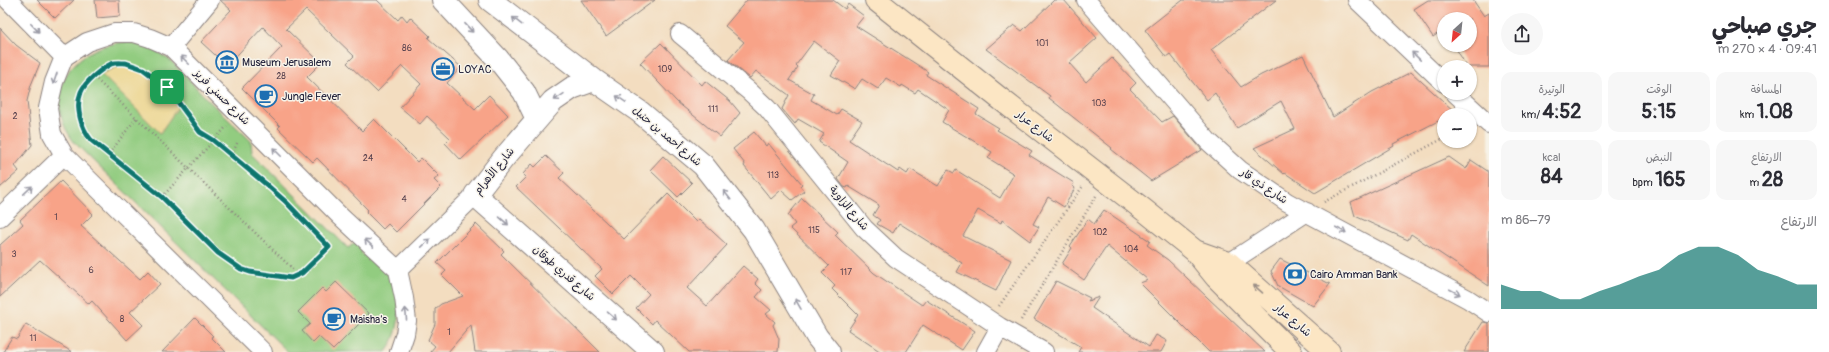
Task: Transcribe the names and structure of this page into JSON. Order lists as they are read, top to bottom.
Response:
{
  "streets": {
    "main road": ["شارع عرار"],
    "street": [
      "شارع حسني فريز",
      "شارع أحمد بن حنبل",
      "شارع الأهرام",
      "شارع ذي قار",
      "شارع الزاوية",
      "شارع قدري طوقان"
    ]
  },
  "crossings": [
    ["شارع حسني فريز", "شارع الأهرام"],
    ["شارع أحمد بن حنبل", "شارع الأهرام"],
    ["شارع الأهرام", "شارع قدري طوقان"]
  ],
  "one_way": ["شارع أحمد بن حنبل", "شارع ذي قار", "شارع قدري طوقان"],
  "places": {
    "museum": ["Museum Jerusalem"],
    "office": ["LOYAC"],
    "cafe": ["Jungle Fever", "Maisha's"],
    "bank": ["Cairo Amman Bank"]
  },
  "house_numbers": [
    "101",
    "86",
    "109",
    "28",
    "103",
    "111",
    "2",
    "24",
    "113",
    "4",
    "1",
    "115",
    "102",
    "104",
    "3",
    "6",
    "117",
    "8",
    "1",
    "11"
  ],
  "north": "bottom left",
  "page": {
    "heading": ["جري صباحي", "09:41 · 4 × 270 m"],
    "map_buttons": ["+", "−"],
    "stats": [
      ["المسافة", "1.08 km"],
      ["الوقت", "5:15"],
      ["الوتيرة", "4:52 /km"],
      ["الارتفاع", "28 m"],
      ["النبض", "165 bpm"],
      ["kcal", "84"]
    ],
    "chart": ["الارتفاع", "79–86 m"]
  }
}
